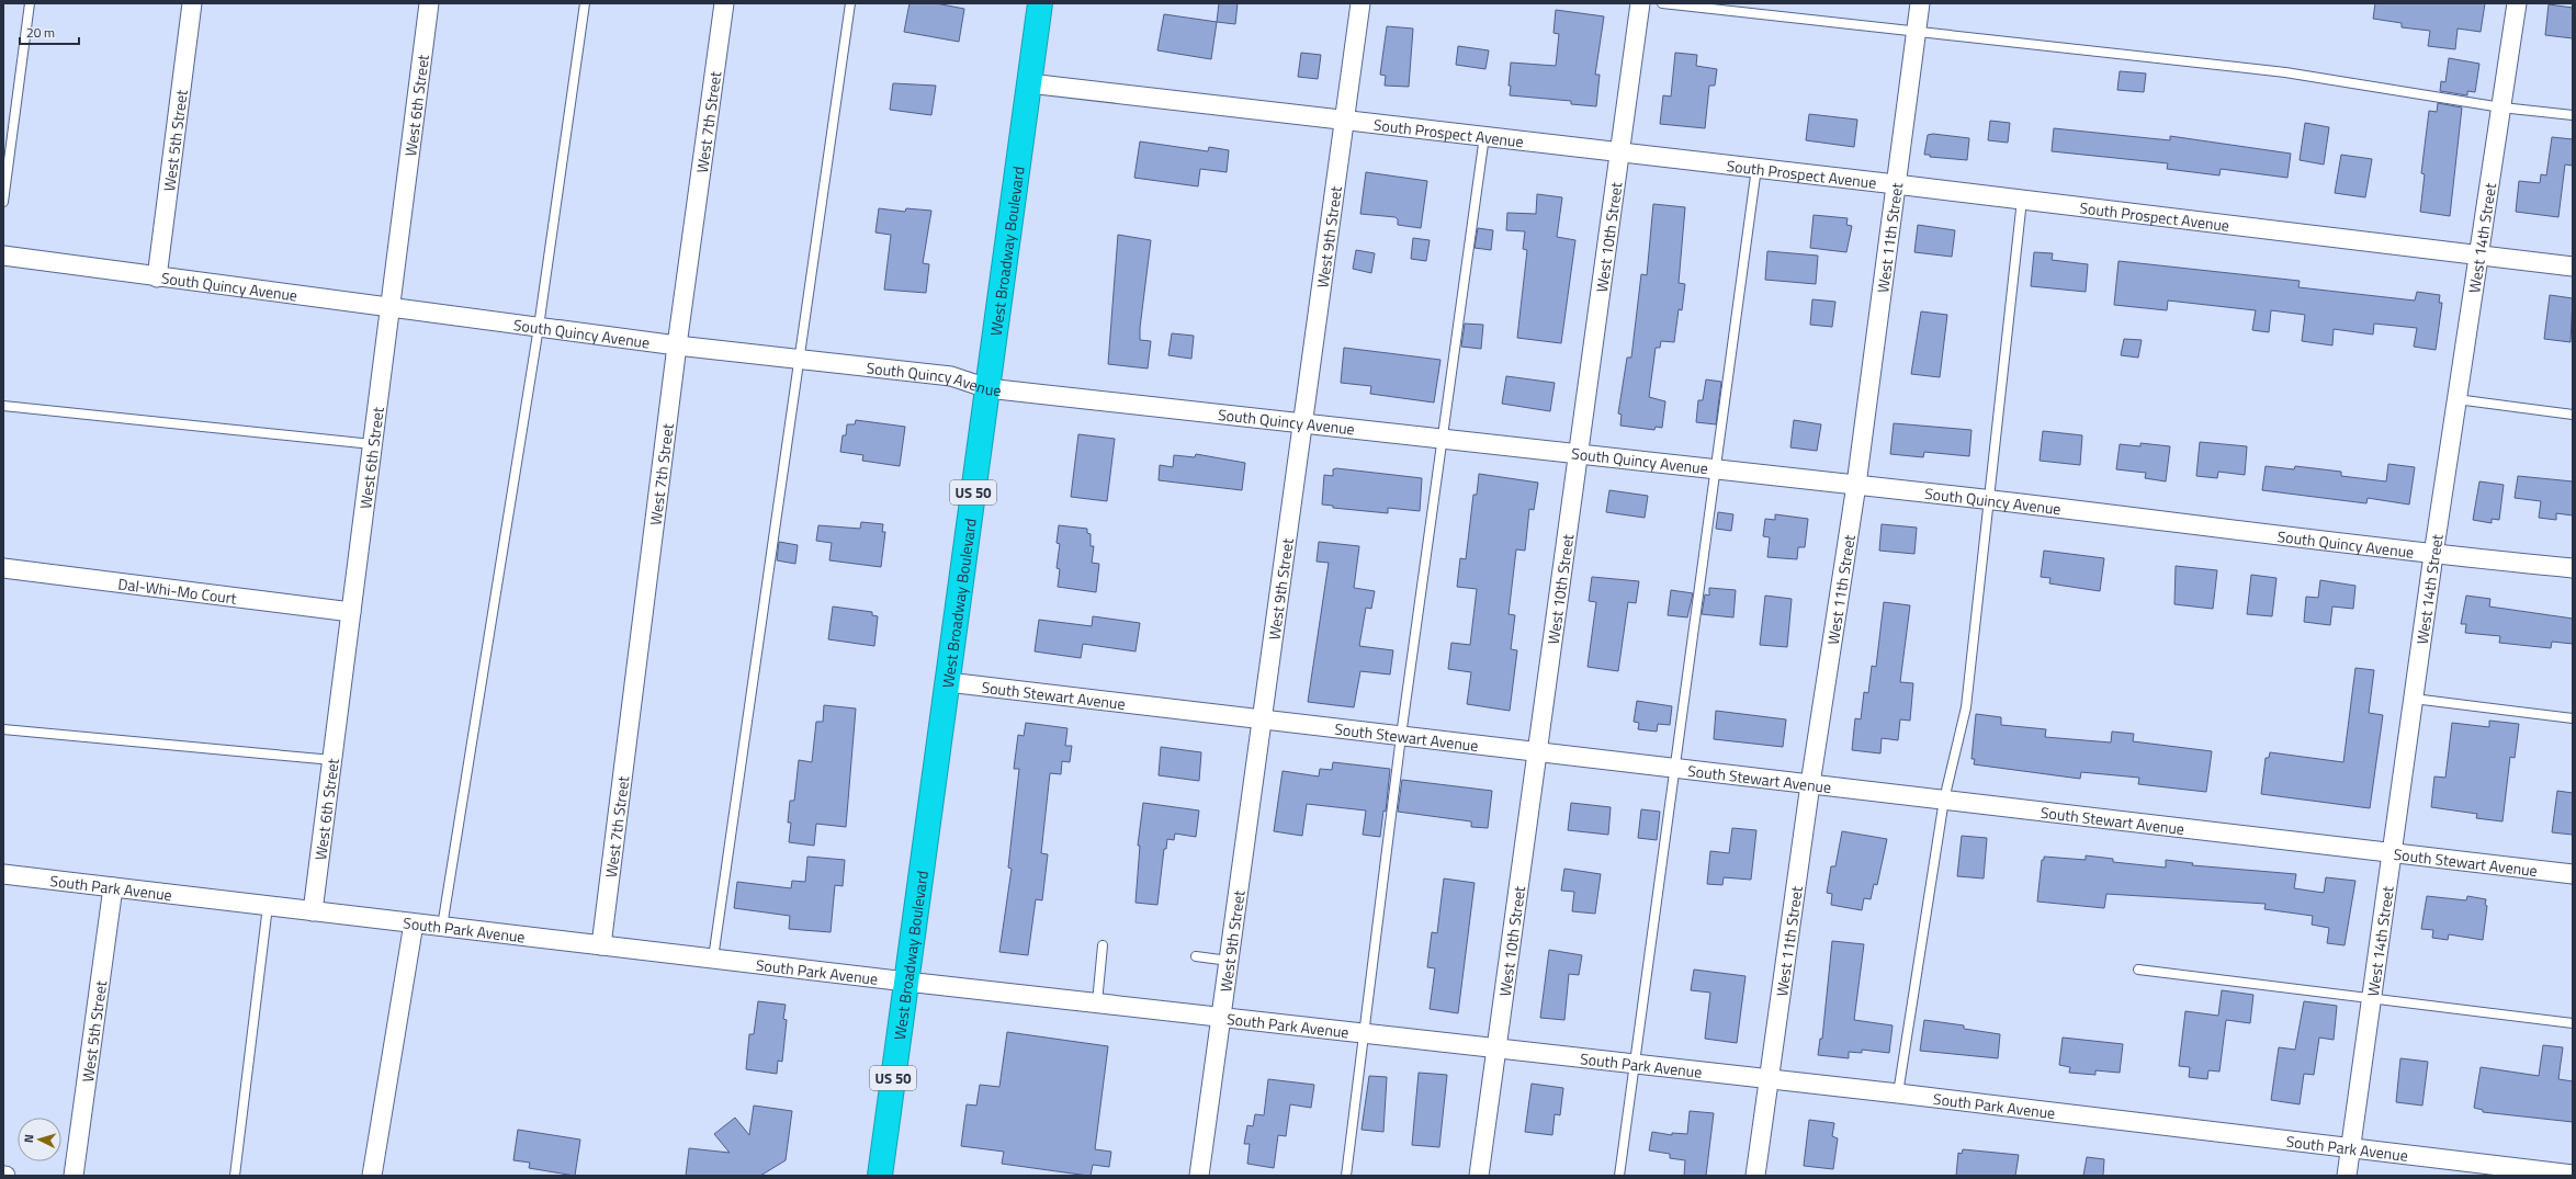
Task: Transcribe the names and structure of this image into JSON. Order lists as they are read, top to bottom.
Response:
{
  "streets": {
    "highway": ["West Broadway Boulevard", "US 50"],
    "street": [
      "West 6th Street",
      "West 7th Street",
      "South Prospect Avenue",
      "West 5th Street",
      "West 10th Street",
      "West 9th Street",
      "West 11th Street",
      "West 14th Street",
      "South Quincy Avenue",
      "Dal-Whi-Mo Court",
      "South Stewart Avenue",
      "South Park Avenue"
    ]
  },
  "crossings": [
    ["West 6th Street", "South Quincy Avenue"],
    ["West 6th Street", "Dal-Whi-Mo Court"],
    ["West 6th Street", "South Park Avenue"],
    ["West 7th Street", "South Quincy Avenue"],
    ["West 7th Street", "South Park Avenue"],
    ["South Prospect Avenue", "West 10th Street"],
    ["South Prospect Avenue", "West 9th Street"],
    ["South Prospect Avenue", "West 11th Street"],
    ["South Prospect Avenue", "West 14th Street"],
    ["South Prospect Avenue", "West Broadway Boulevard"],
    ["West 5th Street", "South Quincy Avenue"],
    ["West 5th Street", "South Park Avenue"],
    ["West 10th Street", "South Quincy Avenue"],
    ["West 10th Street", "South Stewart Avenue"],
    ["West 10th Street", "South Park Avenue"],
    ["West 9th Street", "South Quincy Avenue"],
    ["West 9th Street", "South Stewart Avenue"],
    ["West 9th Street", "South Park Avenue"],
    ["West 11th Street", "South Quincy Avenue"],
    ["West 11th Street", "South Stewart Avenue"],
    ["West 11th Street", "South Park Avenue"],
    ["West 14th Street", "South Quincy Avenue"],
    ["West 14th Street", "South Stewart Avenue"],
    ["West 14th Street", "South Park Avenue"],
    ["West Broadway Boulevard", "South Quincy Avenue"],
    ["West Broadway Boulevard", "South Stewart Avenue"],
    ["West Broadway Boulevard", "South Park Avenue"]
  ],
  "scale_bar": "20 m",
  "north": "left"
}
